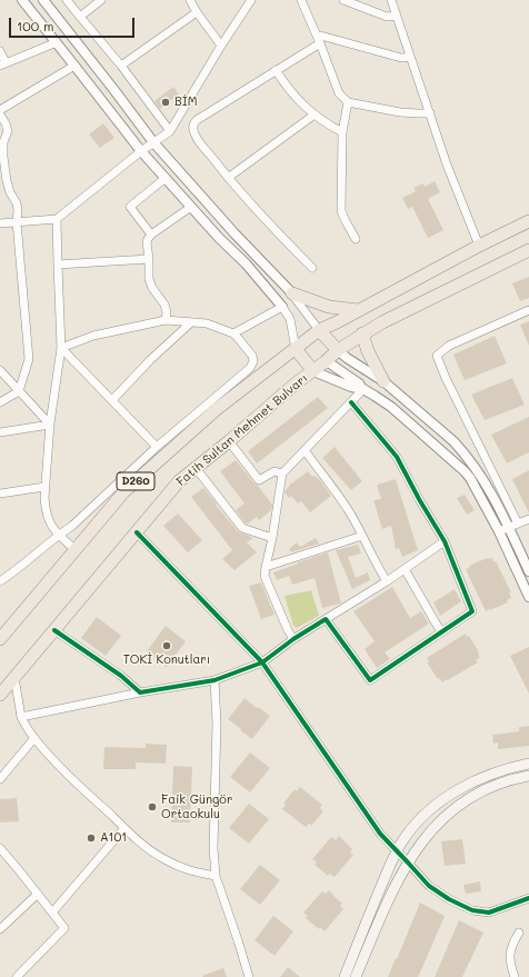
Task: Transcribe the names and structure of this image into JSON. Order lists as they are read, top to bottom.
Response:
{
  "streets": {
    "highway": ["Fatih Sultan Mehmet Bulvarı", "D260"]
  },
  "crossings": [
    ["Fatih Sultan Mehmet Bulvarı", "D260"]
  ],
  "places": [
    "BİM",
    "TOKİ Konutları",
    "Faik Güngör Ortaokulu",
    "A101"
  ],
  "scale_bar": "100 m"
}
